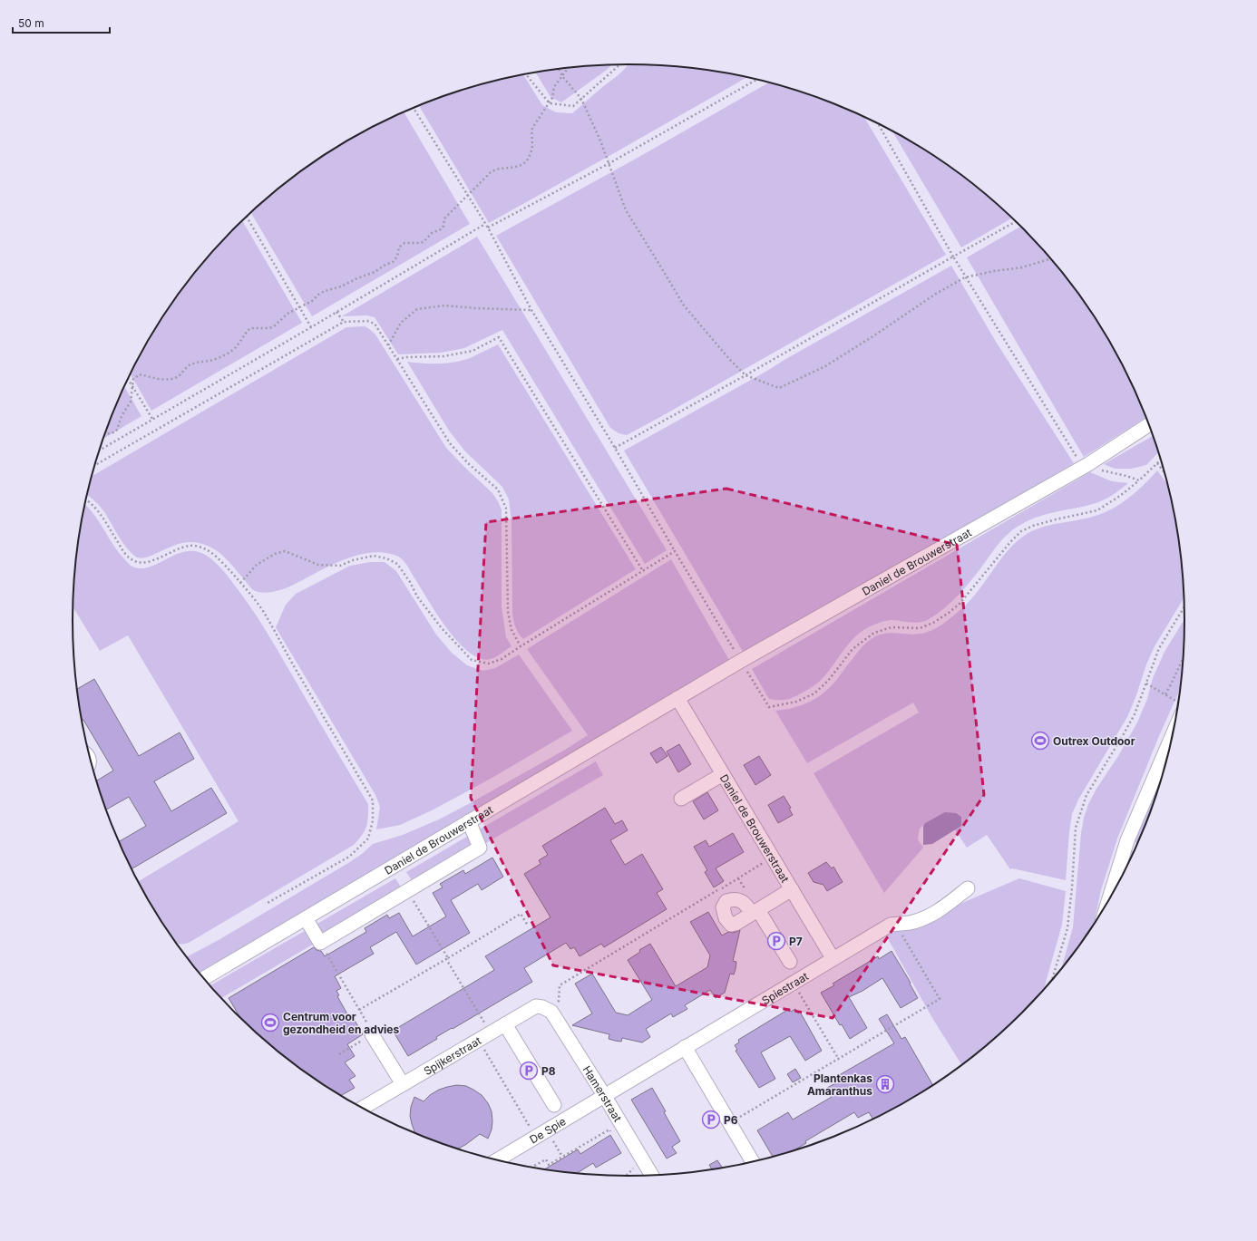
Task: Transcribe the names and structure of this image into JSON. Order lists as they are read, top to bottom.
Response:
{
  "streets": {
    "street": [
      "Daniel de Brouwerstraat",
      "Spiestraat",
      "Spijkerstraat",
      "Hamerstraat",
      "De Spie"
    ]
  },
  "crossings": [
    ["Daniel de Brouwerstraat", "Spiestraat"],
    ["Spiestraat", "Hamerstraat"],
    ["Spiestraat", "De Spie"],
    ["Spijkerstraat", "Hamerstraat"],
    ["Hamerstraat", "De Spie"]
  ],
  "places": {
    "sports": ["Outrex Outdoor", "Centrum voor gezondheid en advies"],
    "parking": ["P7", "P8", "P6"],
    "building": ["Plantenkas Amaranthus"]
  },
  "scale_bar": "50 m"
}
